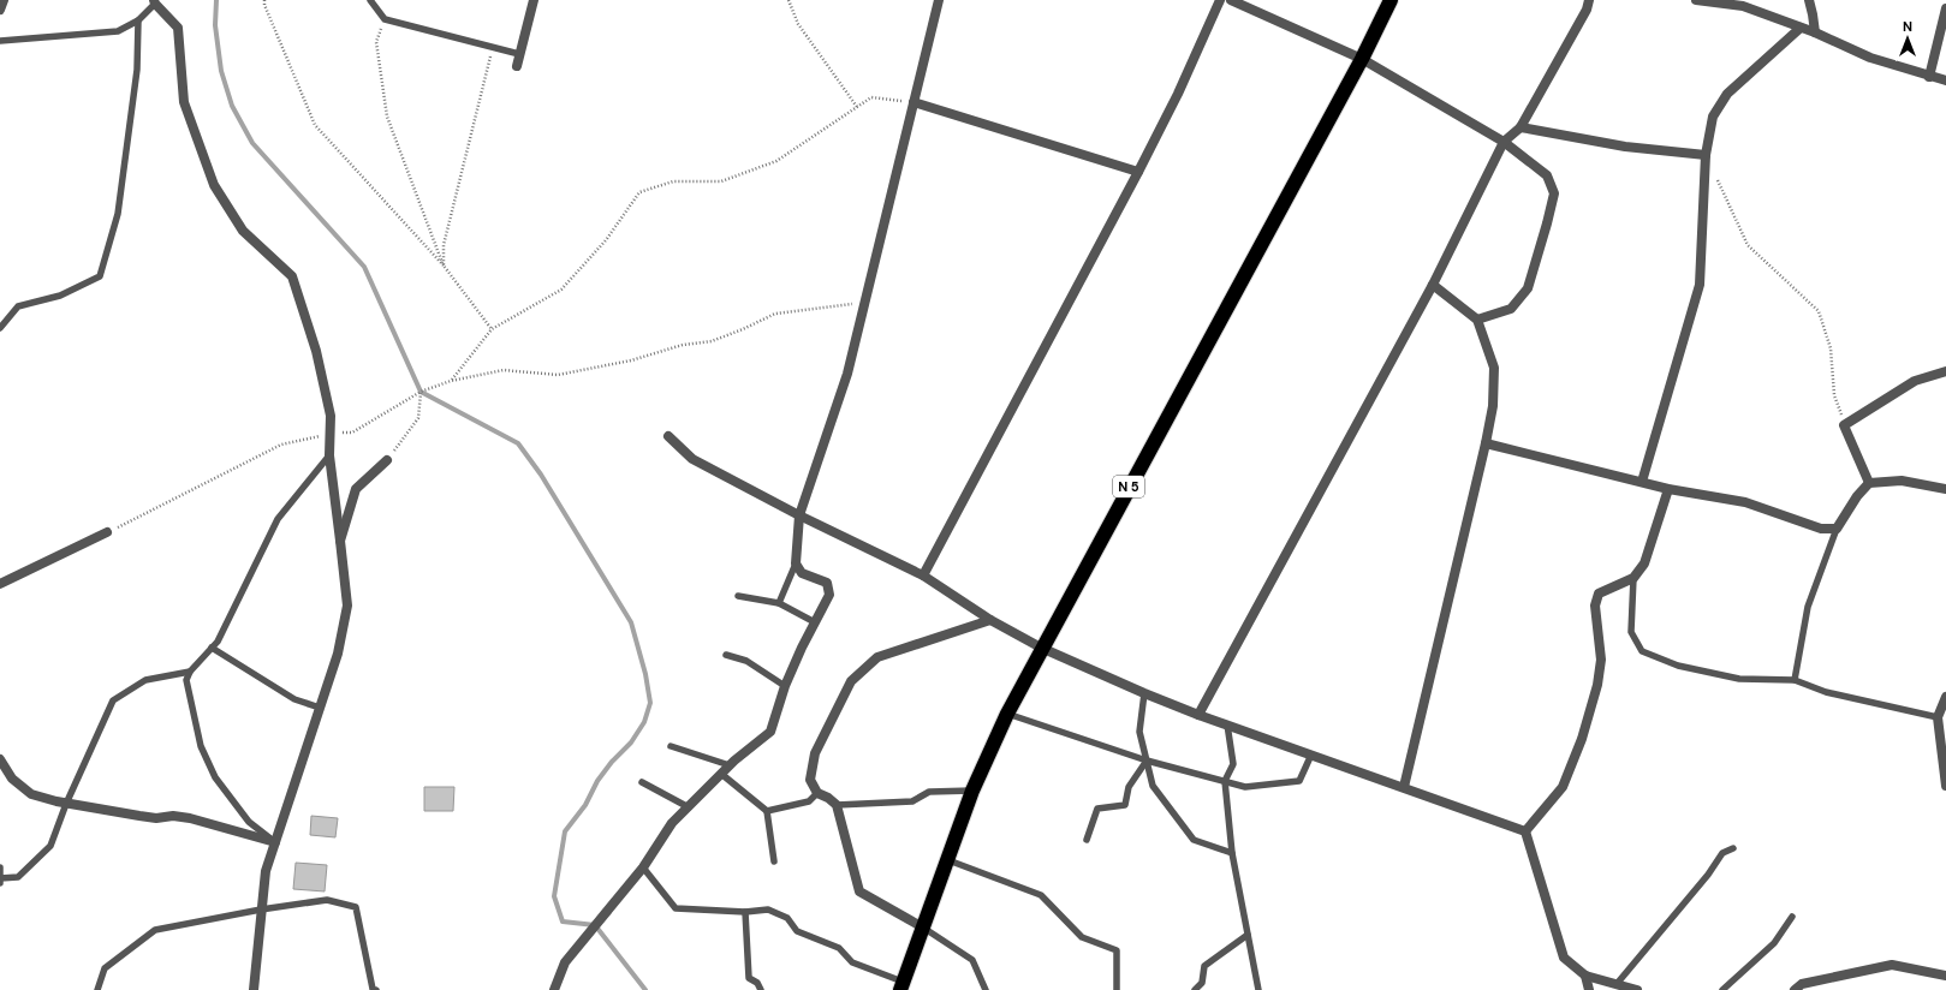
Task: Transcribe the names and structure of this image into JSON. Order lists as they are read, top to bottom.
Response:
{
  "streets": {
    "highway": ["N 5"]
  },
  "north": "top"
}
